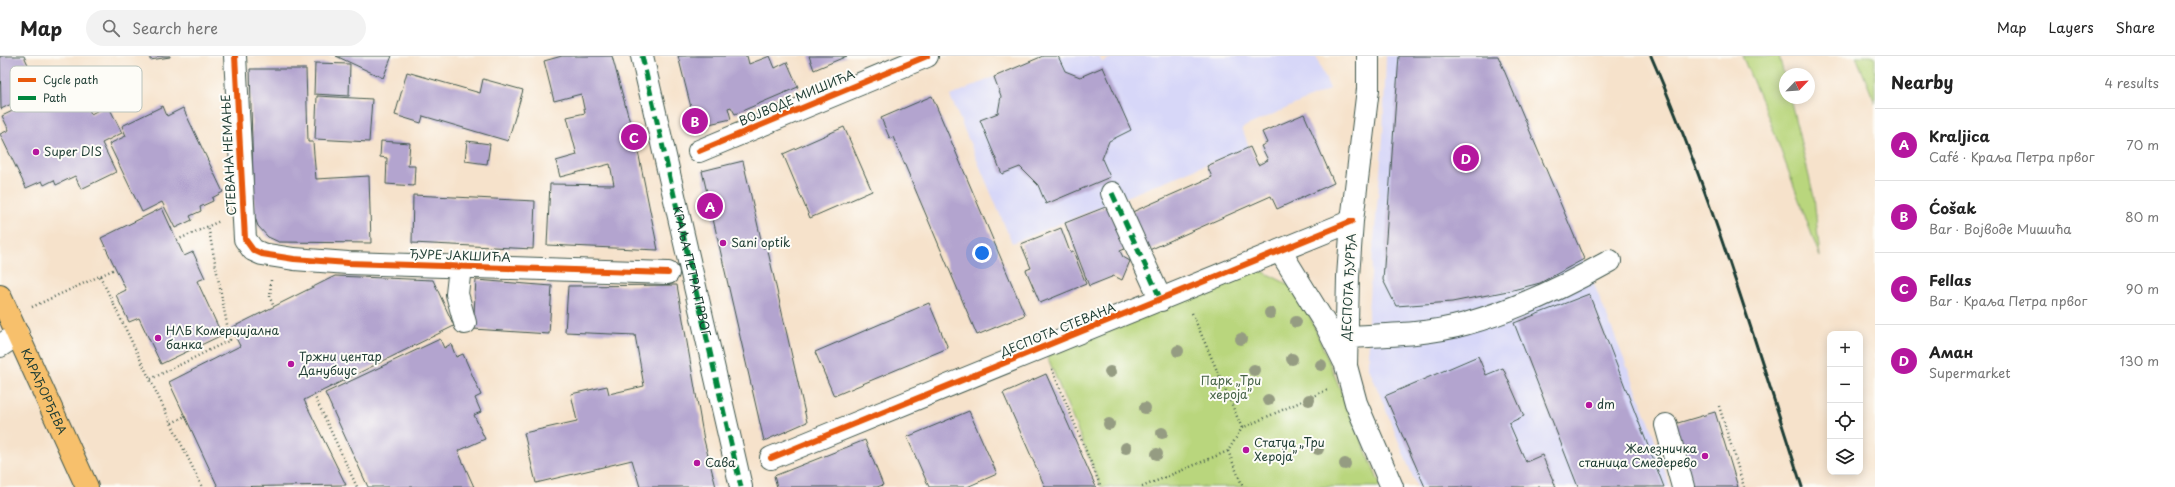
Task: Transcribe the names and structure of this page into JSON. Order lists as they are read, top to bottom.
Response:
{
  "streets": {
    "main road": ["КАРАЂОРЂЕВА"],
    "street": [
      "ВОЈВОДЕ МИШИЋА",
      "СТЕВАНА НЕМАЊЕ",
      "ЂУРЕ ЈАКШИЋА",
      "КРАЉА ПЕТРА ПРВОГ",
      "ДЕСПОТА ЂУРЂА",
      "ДЕСПОТА СТЕВАНА"
    ]
  },
  "crossings": [
    ["СТЕВАНА НЕМАЊЕ", "ЂУРЕ ЈАКШИЋА"],
    ["ДЕСПОТА ЂУРЂА", "ДЕСПОТА СТЕВАНА"]
  ],
  "parks": ["Парк „Три хероја”"],
  "places": [
    "Super DIS",
    "Sani optik",
    "НЛБ Комерцијална банка",
    "Тржни центар Данубиус",
    "dm",
    "Статуа „Три Хероја”",
    "Железничка станица Смедерево",
    "Сава"
  ],
  "legend": ["Cycle path", "Path"],
  "north": "top right",
  "page": {
    "header": "Map",
    "search": "Search here",
    "nav": ["Map", "Layers", "Share"],
    "heading": ["Nearby", "4 results"],
    "pins": [
      "B",
      "C",
      "D",
      "A"
    ],
    "list": [
      {
        "mark": "A",
        "name": "Kraljica",
        "note": "Café · Краља Петра првог",
        "value": "70 m"
      },
      {
        "mark": "B",
        "name": "Ćošak",
        "note": "Bar · Војводе Мишића",
        "value": "80 m"
      },
      {
        "mark": "C",
        "name": "Fellas",
        "note": "Bar · Краља Петра првог",
        "value": "90 m"
      },
      {
        "mark": "D",
        "name": "Аман",
        "note": "Supermarket",
        "value": "130 m"
      }
    ],
    "map_buttons": ["+", "−"]
  }
}
